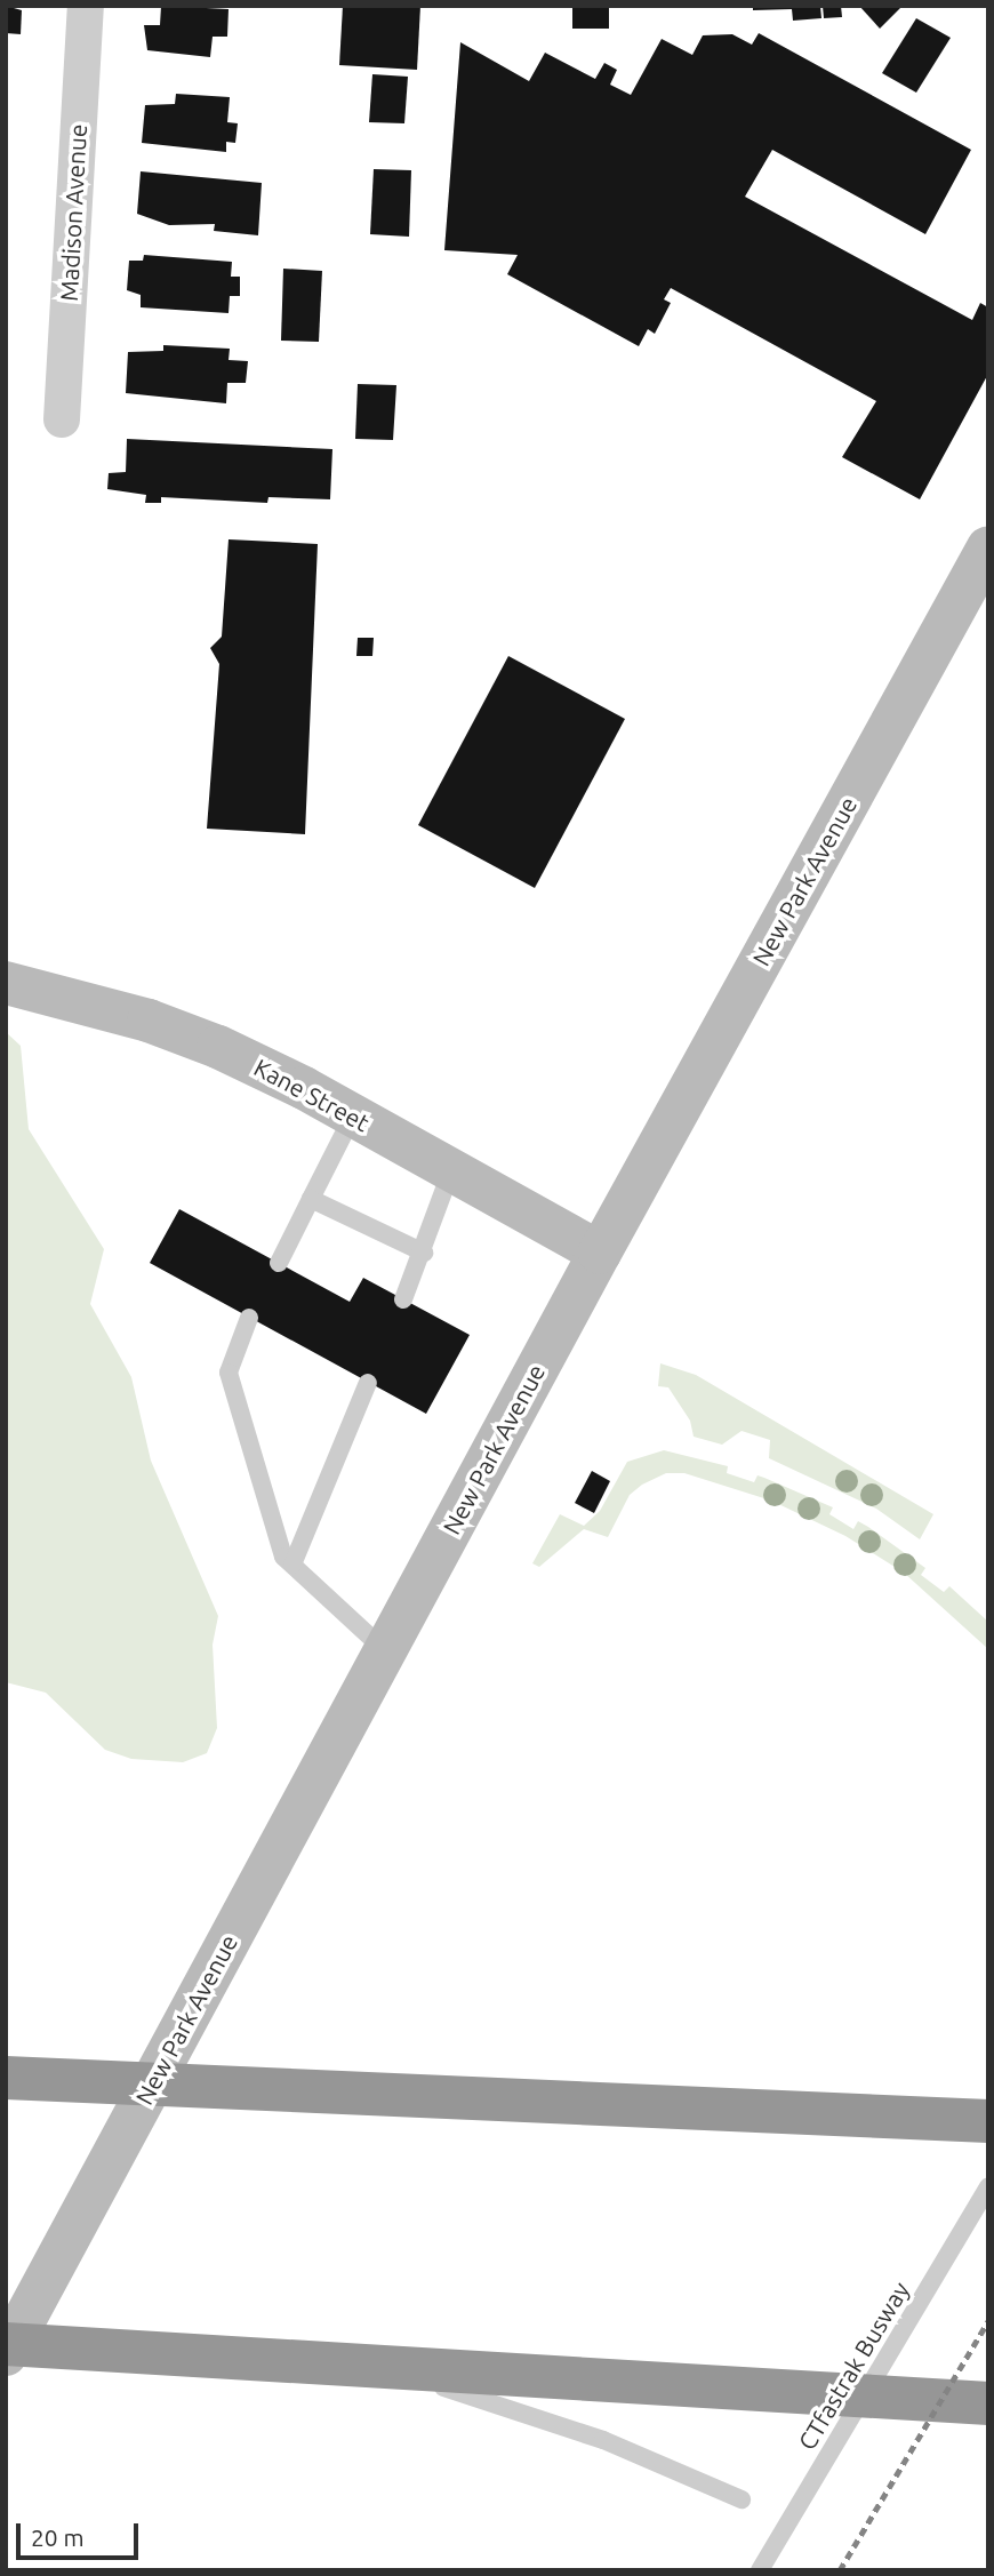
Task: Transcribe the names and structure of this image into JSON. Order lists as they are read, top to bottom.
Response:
{
  "streets": {
    "main road": ["New Park Avenue", "Kane Street"],
    "street": ["Madison Avenue"],
    "lane": ["CTfastrak Busway"]
  },
  "crossings": [
    ["New Park Avenue", "Kane Street"]
  ],
  "scale_bar": "20 m"
}
